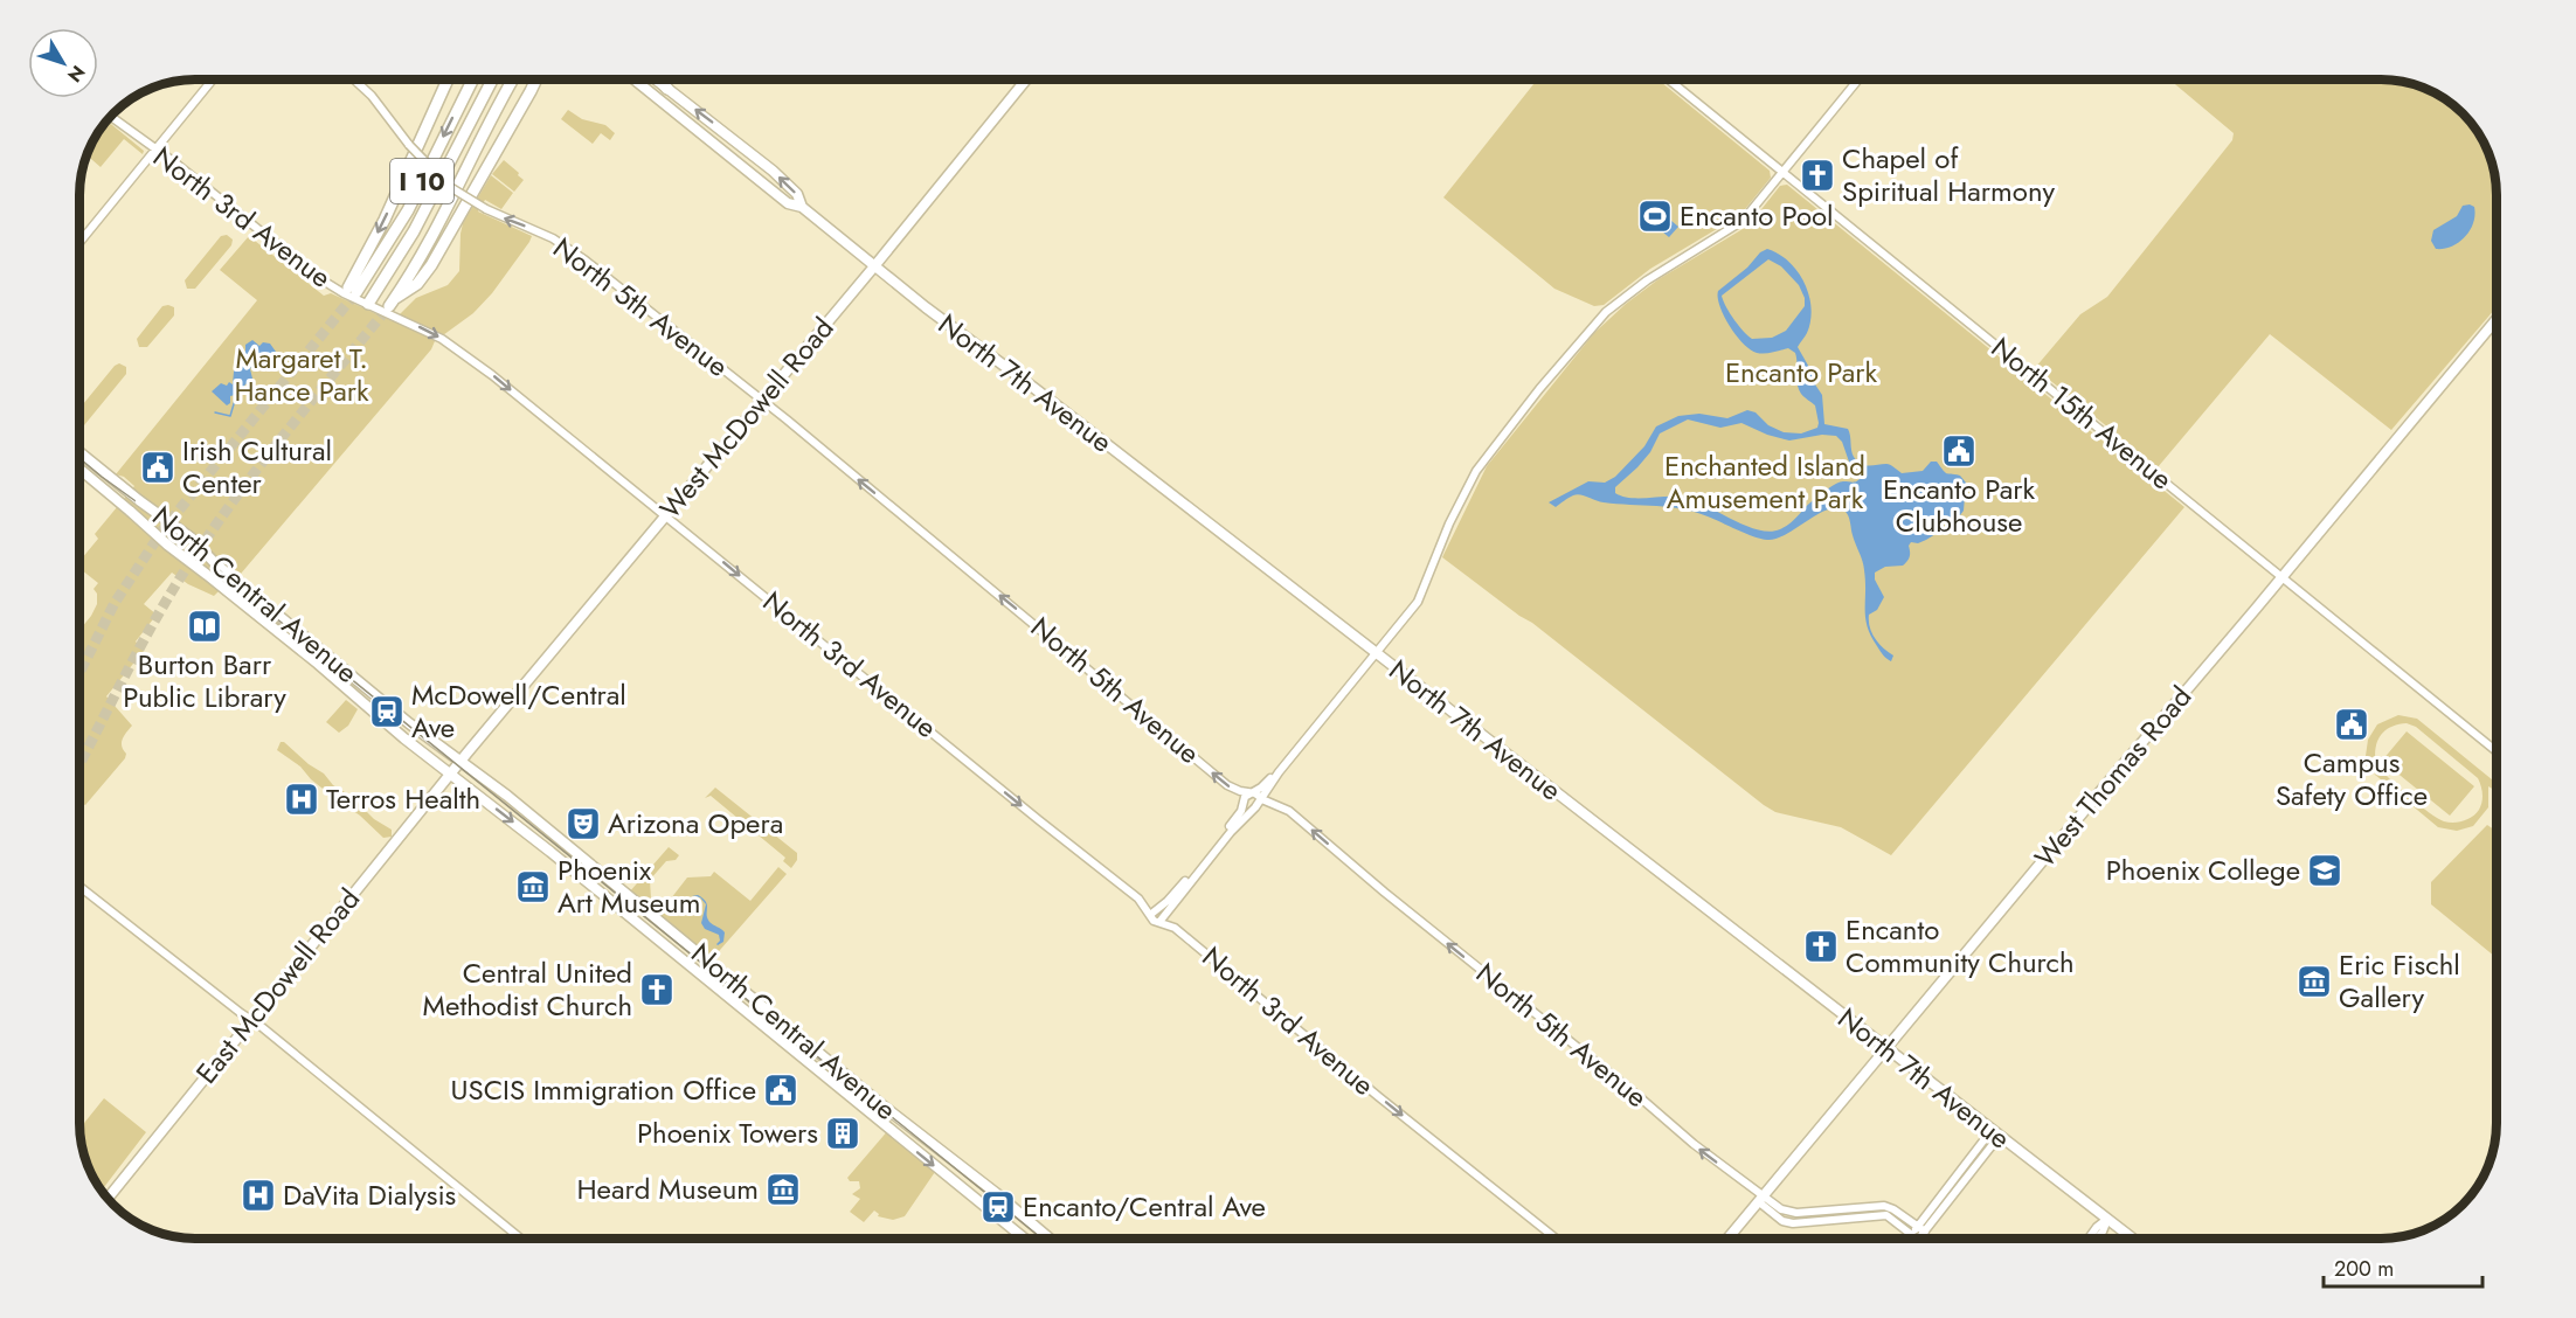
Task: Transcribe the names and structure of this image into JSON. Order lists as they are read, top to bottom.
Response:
{
  "streets": {
    "highway": ["I 10"],
    "main road": [
      "North 7th Avenue",
      "West McDowell Road",
      "North Central Avenue",
      "West Thomas Road",
      "East McDowell Road"
    ],
    "street": ["North 3rd Avenue", "North 5th Avenue", "North 15th Avenue"]
  },
  "crossings": [
    ["North 3rd Avenue", "West McDowell Road"],
    ["North 5th Avenue", "North 7th Avenue"],
    ["North 5th Avenue", "West McDowell Road"],
    ["North 5th Avenue", "West Thomas Road"],
    ["North 7th Avenue", "West McDowell Road"],
    ["North 7th Avenue", "West Thomas Road"],
    ["North 15th Avenue", "West Thomas Road"],
    ["West McDowell Road", "North Central Avenue"],
    ["West McDowell Road", "East McDowell Road"],
    ["North Central Avenue", "East McDowell Road"]
  ],
  "one_way": ["North 3rd Avenue", "North 5th Avenue"],
  "parks": ["Margaret T. Hance Park", "Encanto Park", "Enchanted Island Amusement Park"],
  "places": {
    "church": ["Chapel of Spiritual Harmony", "Encanto Community Church", "Central United Methodist Church"],
    "sports": ["Encanto Pool"],
    "public building": [
      "Encanto Park Clubhouse",
      "Irish Cultural Center",
      "Campus Safety Office",
      "USCIS Immigration Office"
    ],
    "library": ["Burton Barr Public Library"],
    "station": ["McDowell/Central Ave", "Encanto/Central Ave"],
    "hospital": ["Terros Health", "DaVita Dialysis"],
    "theatre": ["Arizona Opera"],
    "school or university": ["Phoenix College"],
    "museum": ["Phoenix Art Museum", "Eric Fischl Gallery", "Heard Museum"],
    "building": ["Phoenix Towers"]
  },
  "scale_bar": "200 m",
  "north": "bottom right"
}
